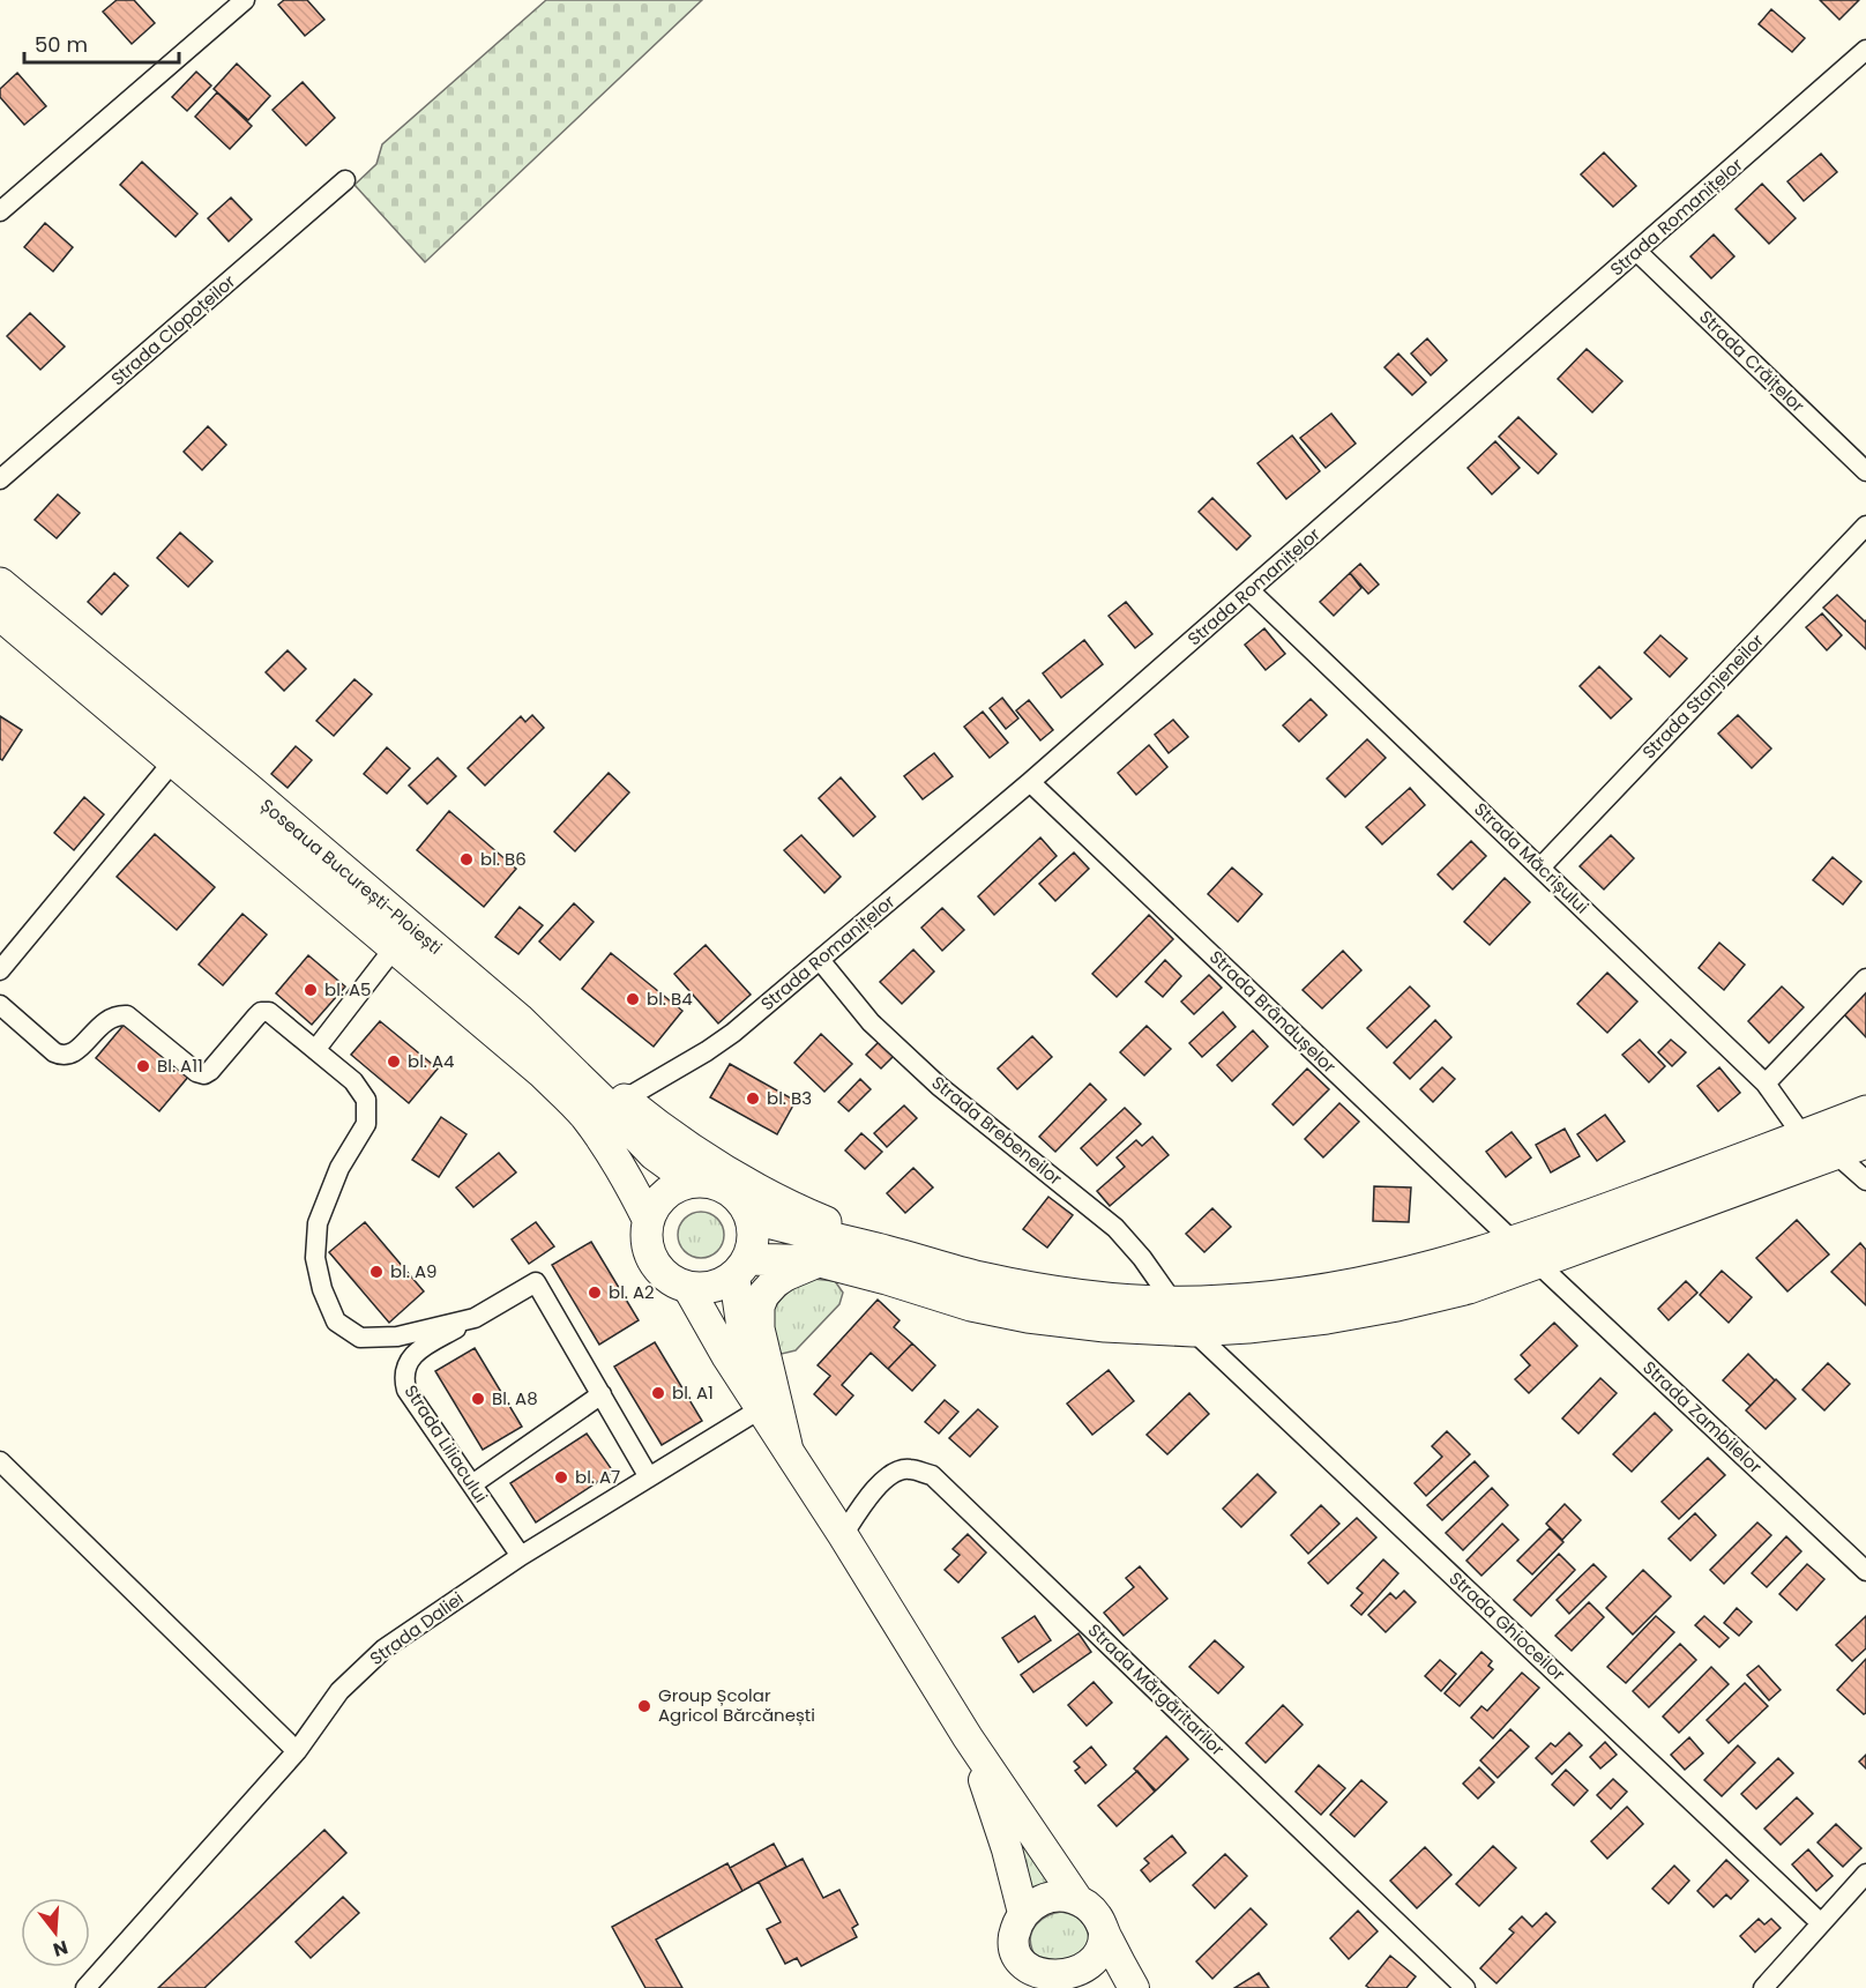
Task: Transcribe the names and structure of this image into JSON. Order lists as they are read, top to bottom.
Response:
{
  "streets": {
    "highway": ["Șoseaua București-Ploiești"],
    "street": [
      "Strada Romanițelor",
      "Strada Clopoțeilor",
      "Strada Crăițelor",
      "Strada Stanjeneilor",
      "Strada Măcrișului",
      "Strada Brândușelor",
      "Strada Brebeneilor",
      "Strada Zambilelor",
      "Strada Liliacului",
      "Strada Ghioceilor",
      "Strada Daliei",
      "Strada Mărgăritarilor"
    ]
  },
  "crossings": [
    ["Strada Romanițelor", "Strada Crăițelor"],
    ["Strada Romanițelor", "Strada Măcrișului"],
    ["Strada Romanițelor", "Strada Brândușelor"],
    ["Strada Romanițelor", "Strada Brebeneilor"],
    ["Strada Stanjeneilor", "Strada Măcrișului"],
    ["Strada Liliacului", "Strada Daliei"]
  ],
  "places": [
    "bl. B6",
    "bl. A5",
    "bl. B4",
    "bl. A4",
    "Bl. A11",
    "bl. B3",
    "bl. A9",
    "bl. A2",
    "bl. A1",
    "Bl. A8",
    "bl. A7",
    "Group Școlar Agricol Bărcănești"
  ],
  "scale_bar": "50 m",
  "north": "bottom"
}
